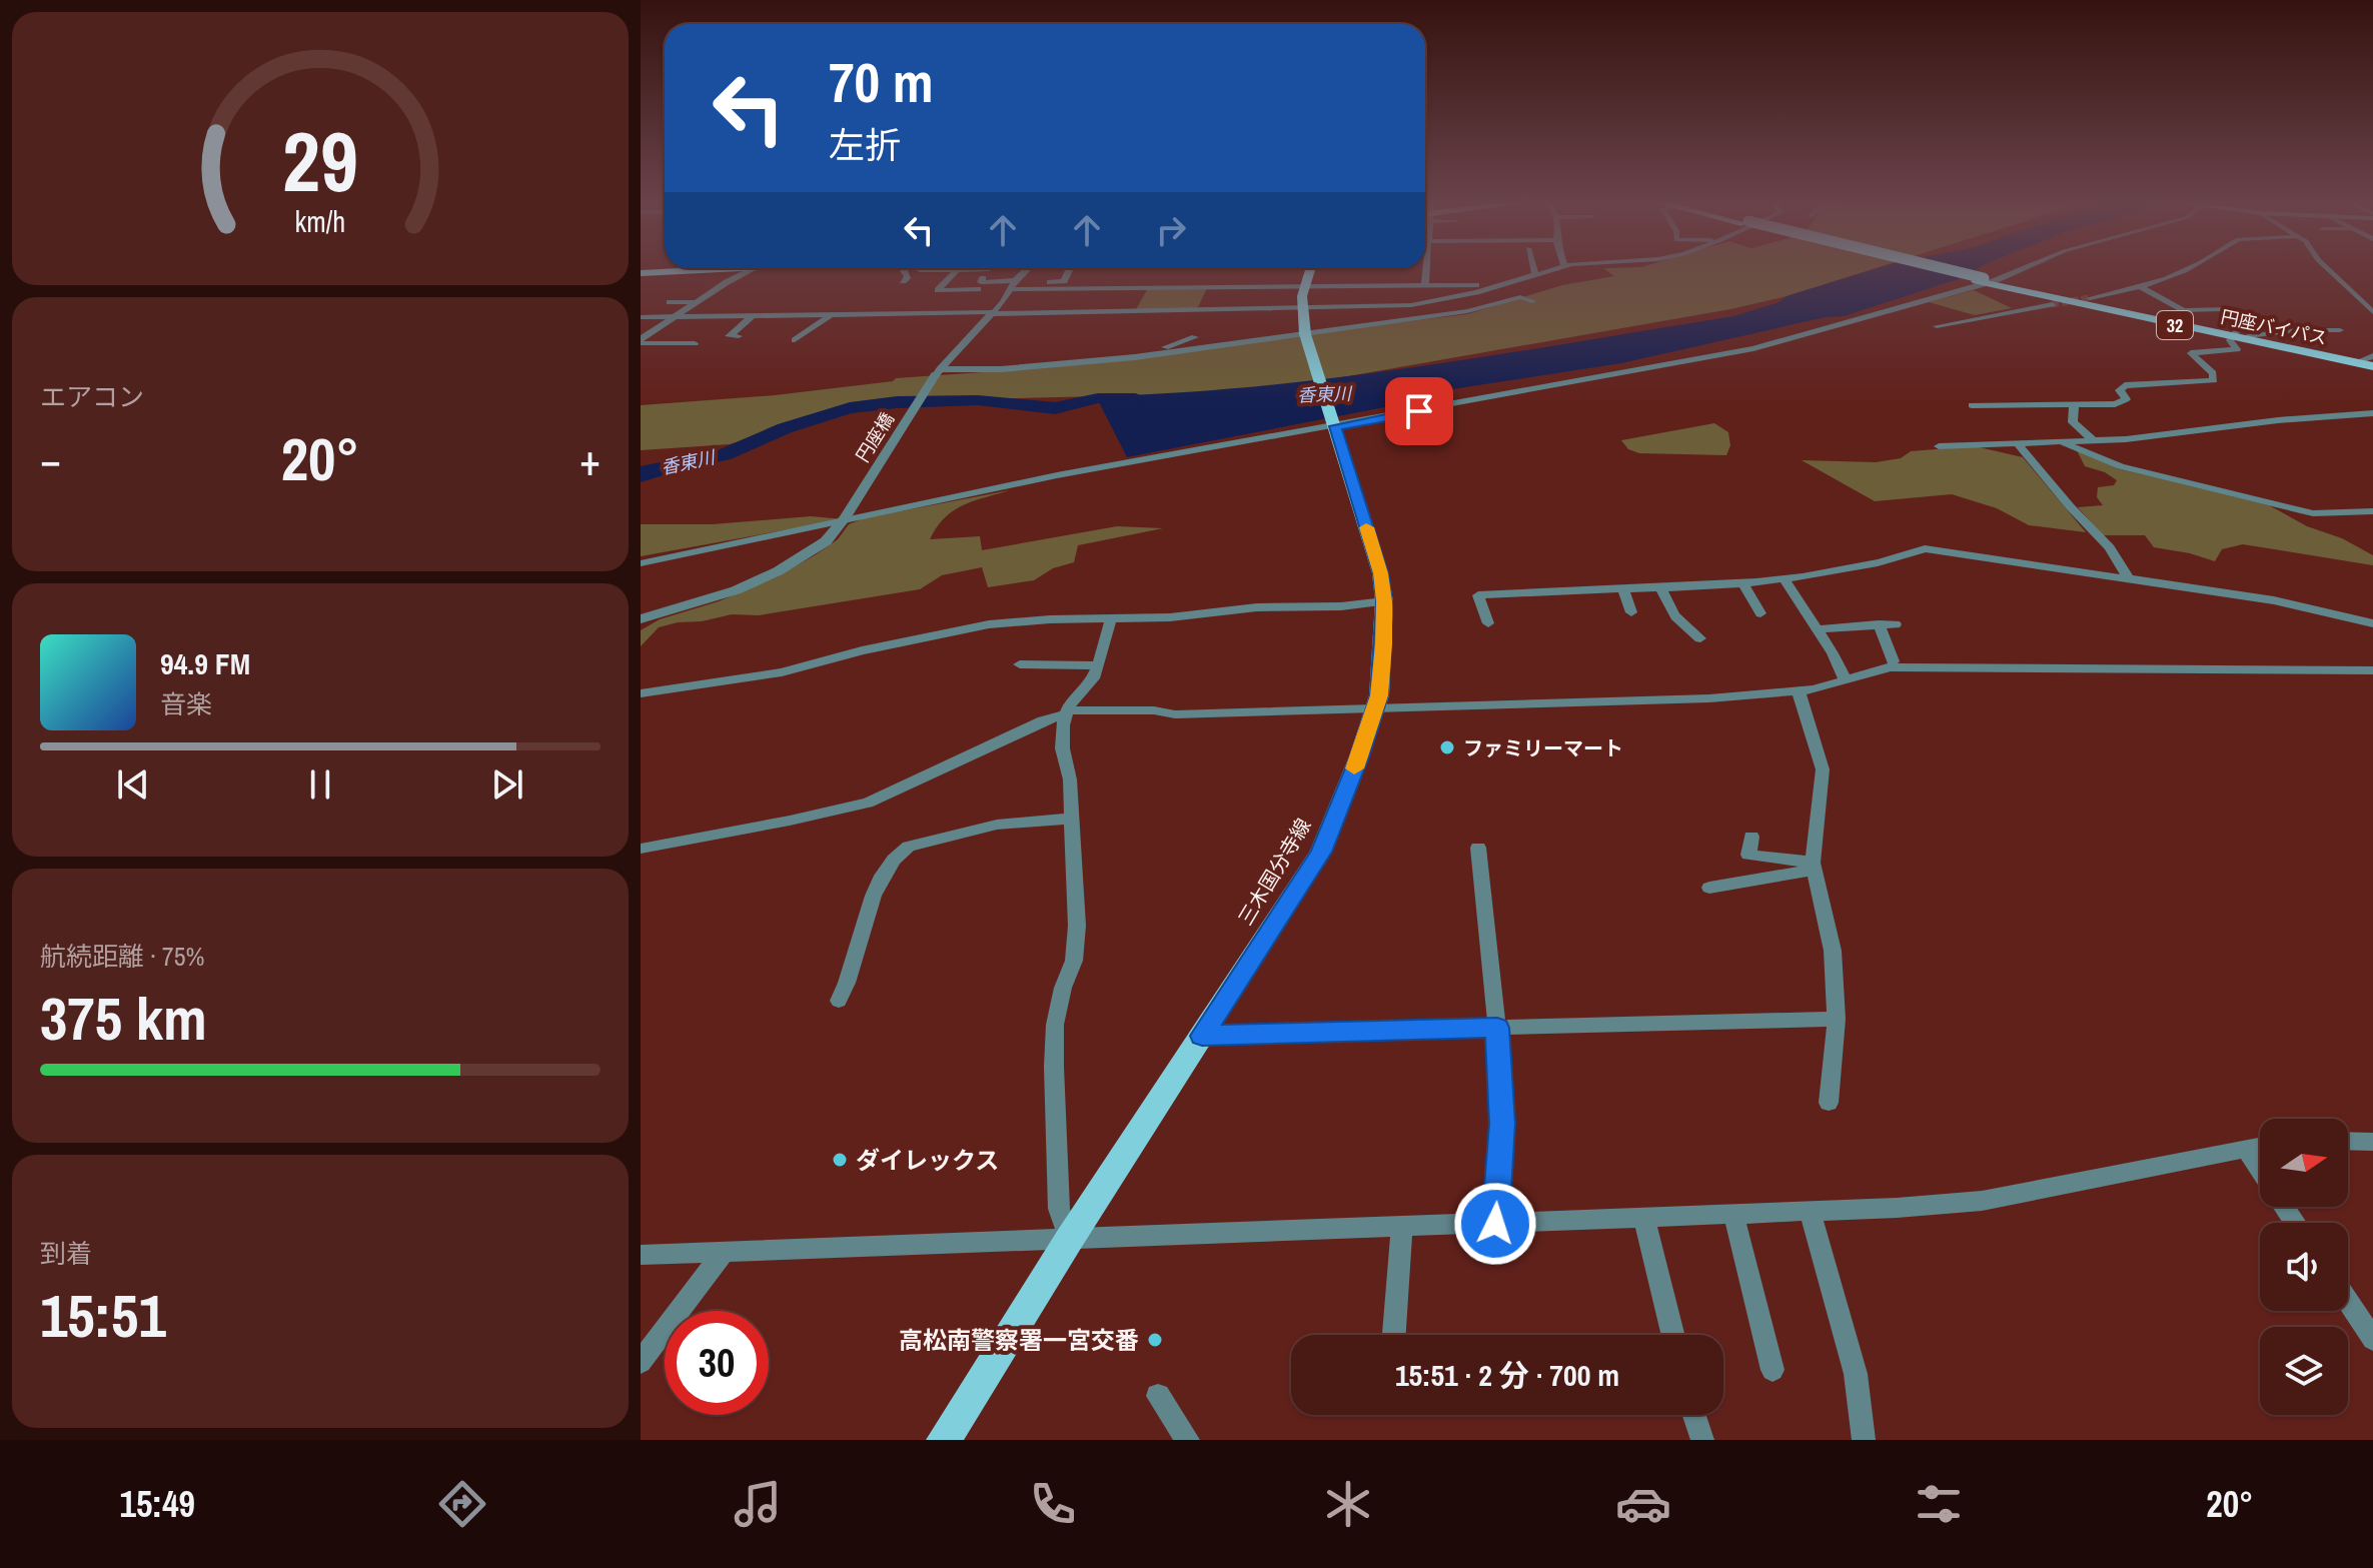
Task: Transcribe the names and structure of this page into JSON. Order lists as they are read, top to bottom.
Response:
{
  "streets": {
    "highway": ["32", "円座バイパス"],
    "main road": ["三木国分寺線"],
    "street": ["円座橋"]
  },
  "water": ["香東川"],
  "places": ["ファミリーマート", "ダイレックス", "高松南警察署一宮交番"],
  "north": "right",
  "page": {
    "turn": ["70 m", "左折"],
    "tile": [
      "エアコン",
      ["航続距離 · 75%", "375 km"],
      ["到着", "15:51"]
    ],
    "heat": ["−", "20°", "+"],
    "song": ["94.9 FM", "音楽"],
    "limit": "30",
    "trip": "15:51 · 2 分 · 700 m",
    "tabs": ["15:49", "20°"],
    "gauge": ["29", "km/h"]
  }
}
